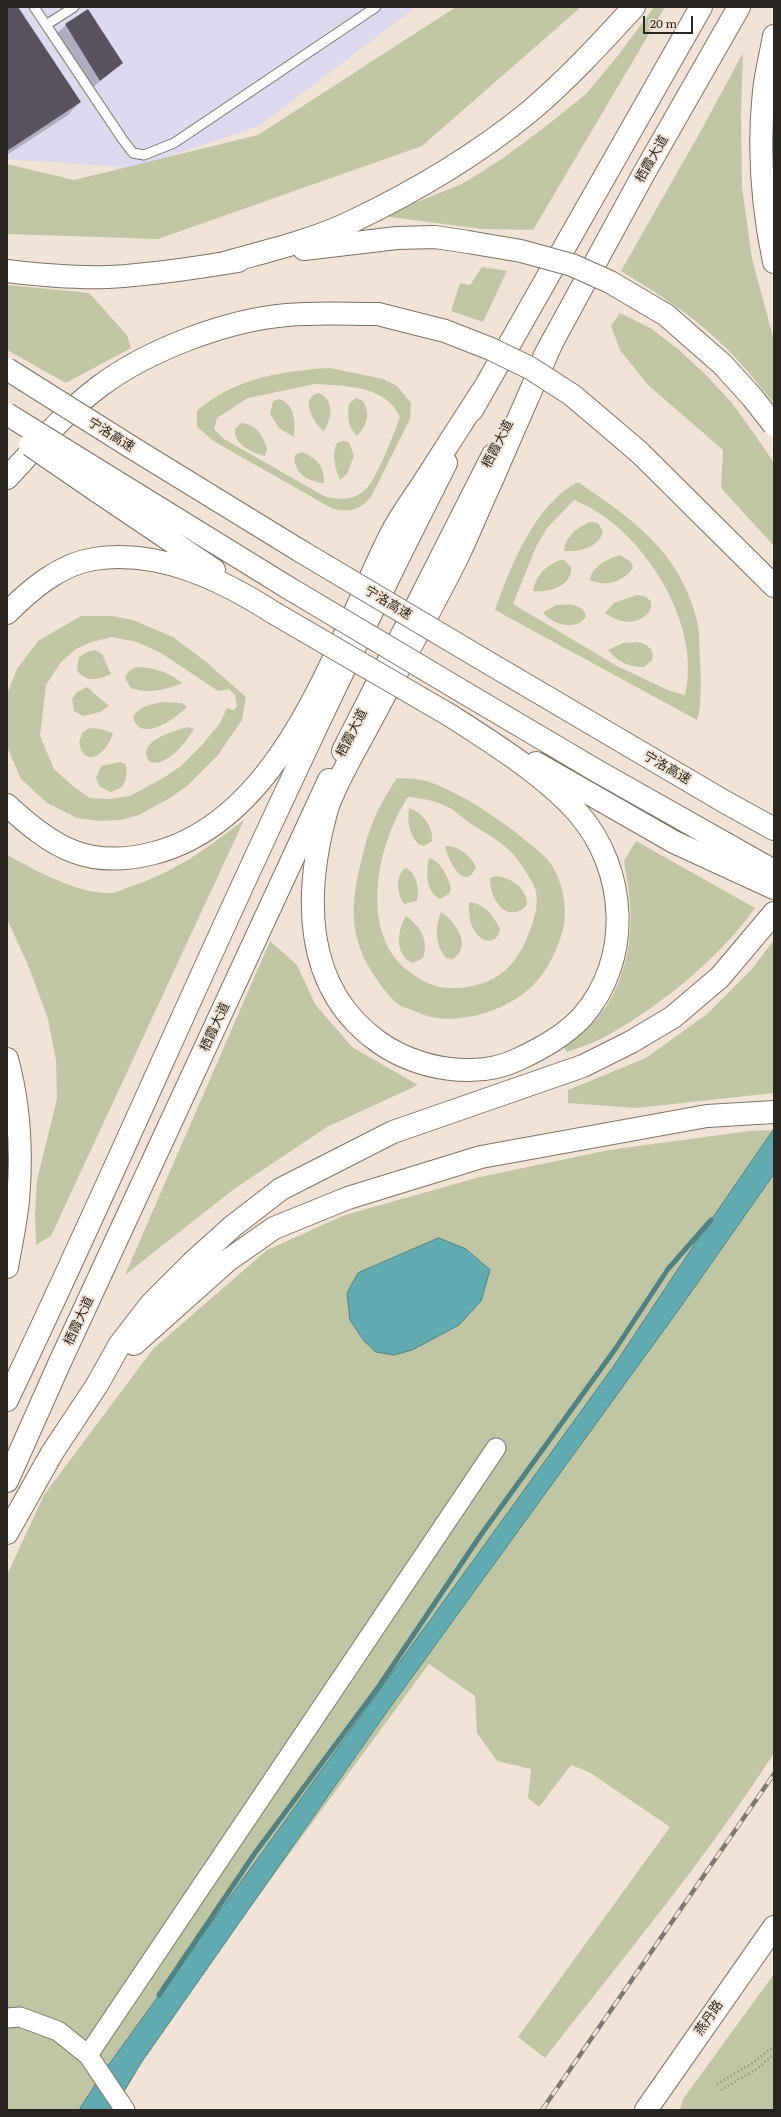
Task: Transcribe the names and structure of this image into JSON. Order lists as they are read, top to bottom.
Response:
{
  "streets": {
    "main road": ["栖霞大道", "宁洛高速", "燕丹路"]
  },
  "scale_bar": "20 m"
}
